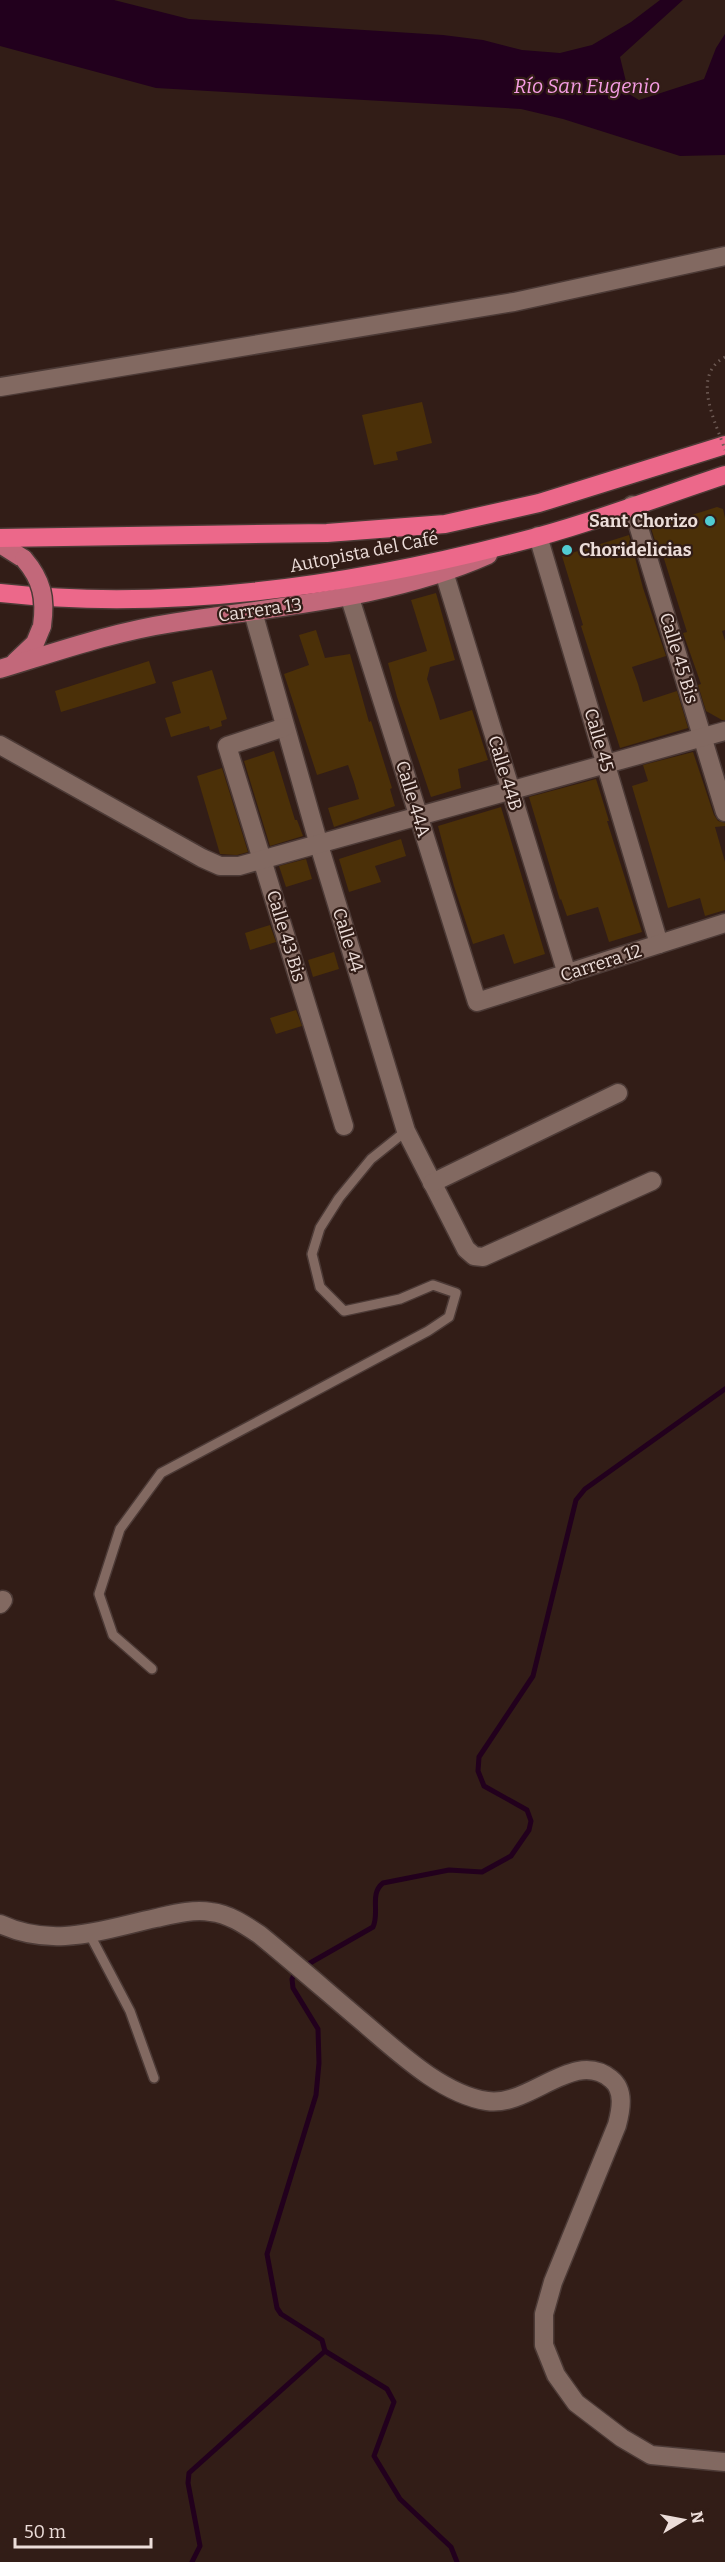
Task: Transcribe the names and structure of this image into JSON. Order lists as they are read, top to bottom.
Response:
{
  "streets": {
    "highway": ["Autopista del Café"],
    "main road": ["Carrera 13"],
    "street": [
      "Calle 45 Bis",
      "Calle 45",
      "Calle 44B",
      "Calle 44A",
      "Calle 43 Bis",
      "Calle 44",
      "Carrera 12"
    ]
  },
  "crossings": [
    ["Autopista del Café", "Carrera 13"],
    ["Autopista del Café", "Calle 45 Bis"],
    ["Autopista del Café", "Calle 45"],
    ["Carrera 13", "Calle 44B"],
    ["Carrera 13", "Calle 44A"],
    ["Carrera 13", "Calle 44"],
    ["Calle 45", "Carrera 12"],
    ["Calle 44B", "Carrera 12"],
    ["Calle 44A", "Carrera 12"],
    ["Calle 43 Bis", "Calle 44"]
  ],
  "water": ["Río San Eugenio"],
  "places": ["Sant Chorizo", "Choridelicias"],
  "scale_bar": "50 m",
  "north": "right"
}
